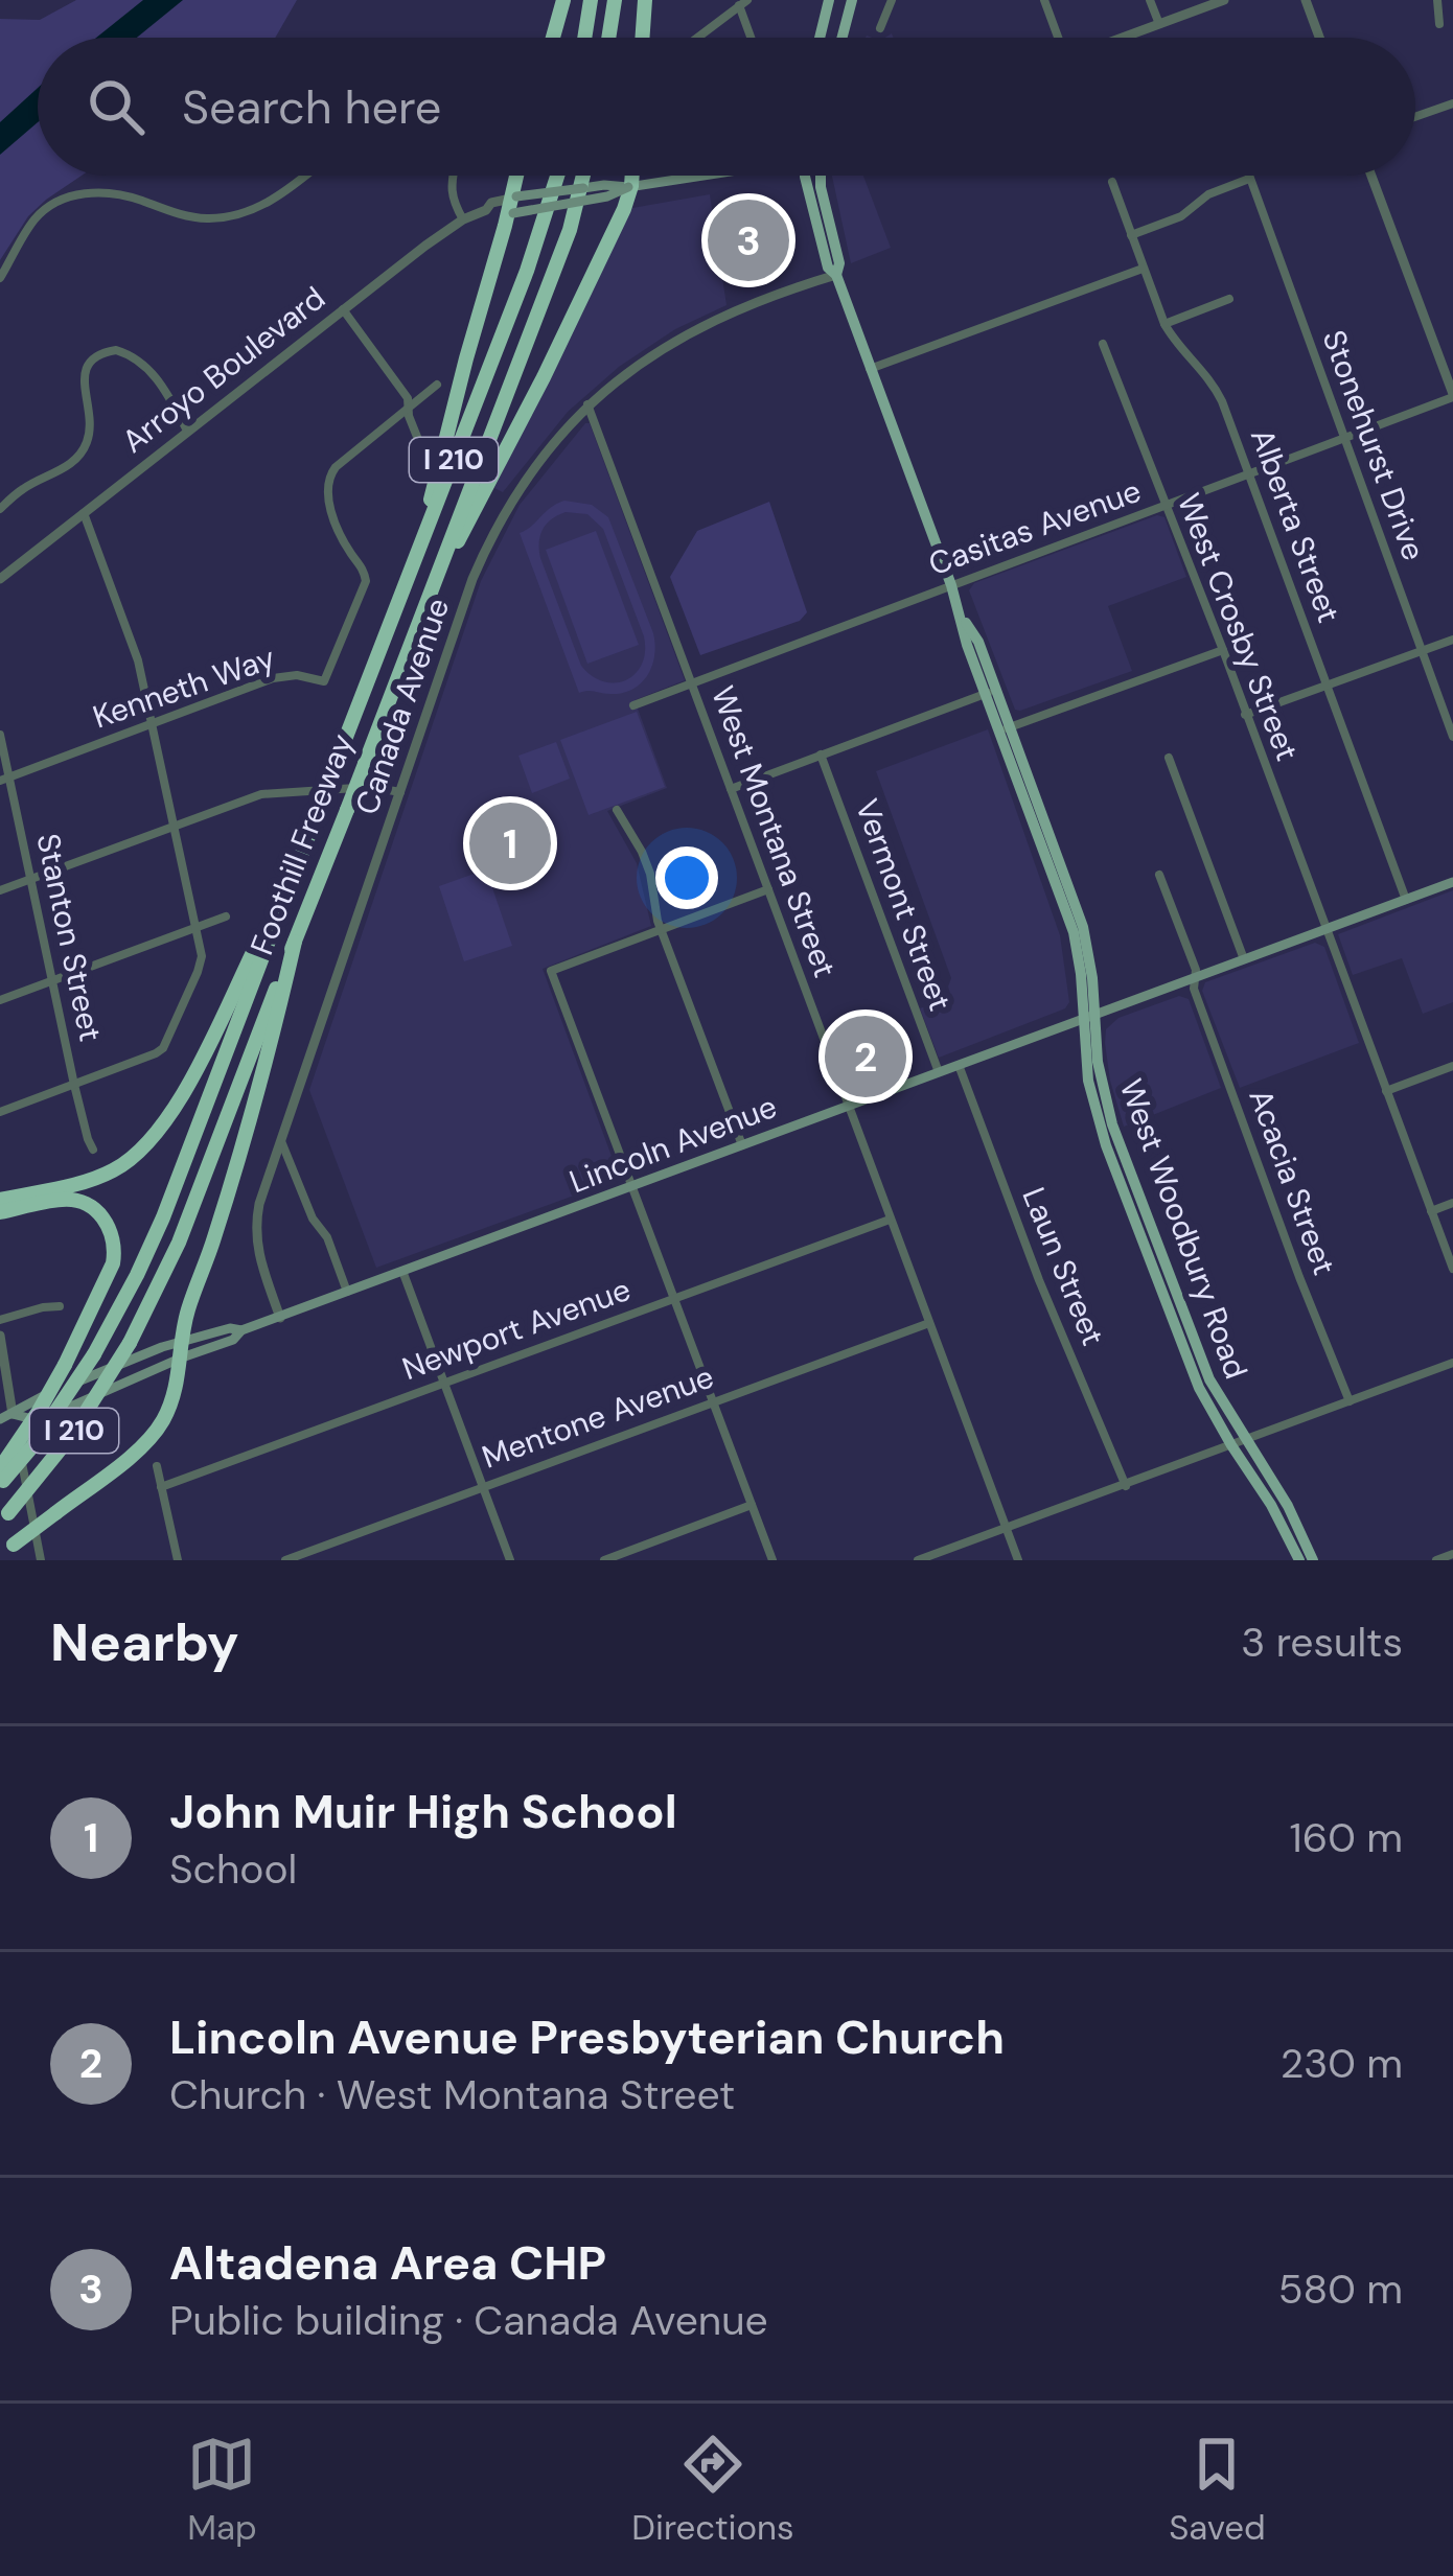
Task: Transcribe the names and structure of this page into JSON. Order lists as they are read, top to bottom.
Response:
{
  "streets": {
    "highway": ["I 210", "Foothill Freeway"],
    "main road": ["Arroyo Boulevard", "Lincoln Avenue", "West Woodbury Road"],
    "street": [
      "Stonehurst Drive",
      "Alberta Street",
      "Casitas Avenue",
      "West Crosby Street",
      "Kenneth Way",
      "Canada Avenue",
      "West Montana Street",
      "Vermont Street",
      "Stanton Street",
      "Acacia Street",
      "Laun Street",
      "Newport Avenue",
      "Mentone Avenue"
    ]
  },
  "crossings": [
    ["Stonehurst Drive", "Alberta Street"],
    ["Stonehurst Drive", "Casitas Avenue"],
    ["Alberta Street", "Casitas Avenue"],
    ["Alberta Street", "Lincoln Avenue"],
    ["Casitas Avenue", "West Crosby Street"],
    ["Casitas Avenue", "West Montana Street"],
    ["Casitas Avenue", "West Woodbury Road"],
    ["West Crosby Street", "Lincoln Avenue"],
    ["Kenneth Way", "Stanton Street"],
    ["Canada Avenue", "West Montana Street"],
    ["Canada Avenue", "Lincoln Avenue"],
    ["Canada Avenue", "West Woodbury Road"],
    ["West Montana Street", "Lincoln Avenue"],
    ["West Montana Street", "Newport Avenue"],
    ["West Montana Street", "Mentone Avenue"],
    ["Vermont Street", "Lincoln Avenue"],
    ["Lincoln Avenue", "Acacia Street"],
    ["Lincoln Avenue", "West Woodbury Road"],
    ["Lincoln Avenue", "Laun Street"]
  ],
  "page": {
    "search": "Search here",
    "pins": ["3", "1", "2"],
    "heading": ["Nearby", "3 results"],
    "list": [
      {
        "mark": "1",
        "name": "John Muir High School",
        "note": "School",
        "value": "160 m"
      },
      {
        "mark": "2",
        "name": "Lincoln Avenue Presbyterian Church",
        "note": "Church · West Montana Street",
        "value": "230 m"
      },
      {
        "mark": "3",
        "name": "Altadena Area CHP",
        "note": "Public building · Canada Avenue",
        "value": "580 m"
      }
    ],
    "nav": ["Map", "Directions", "Saved"]
  }
}
